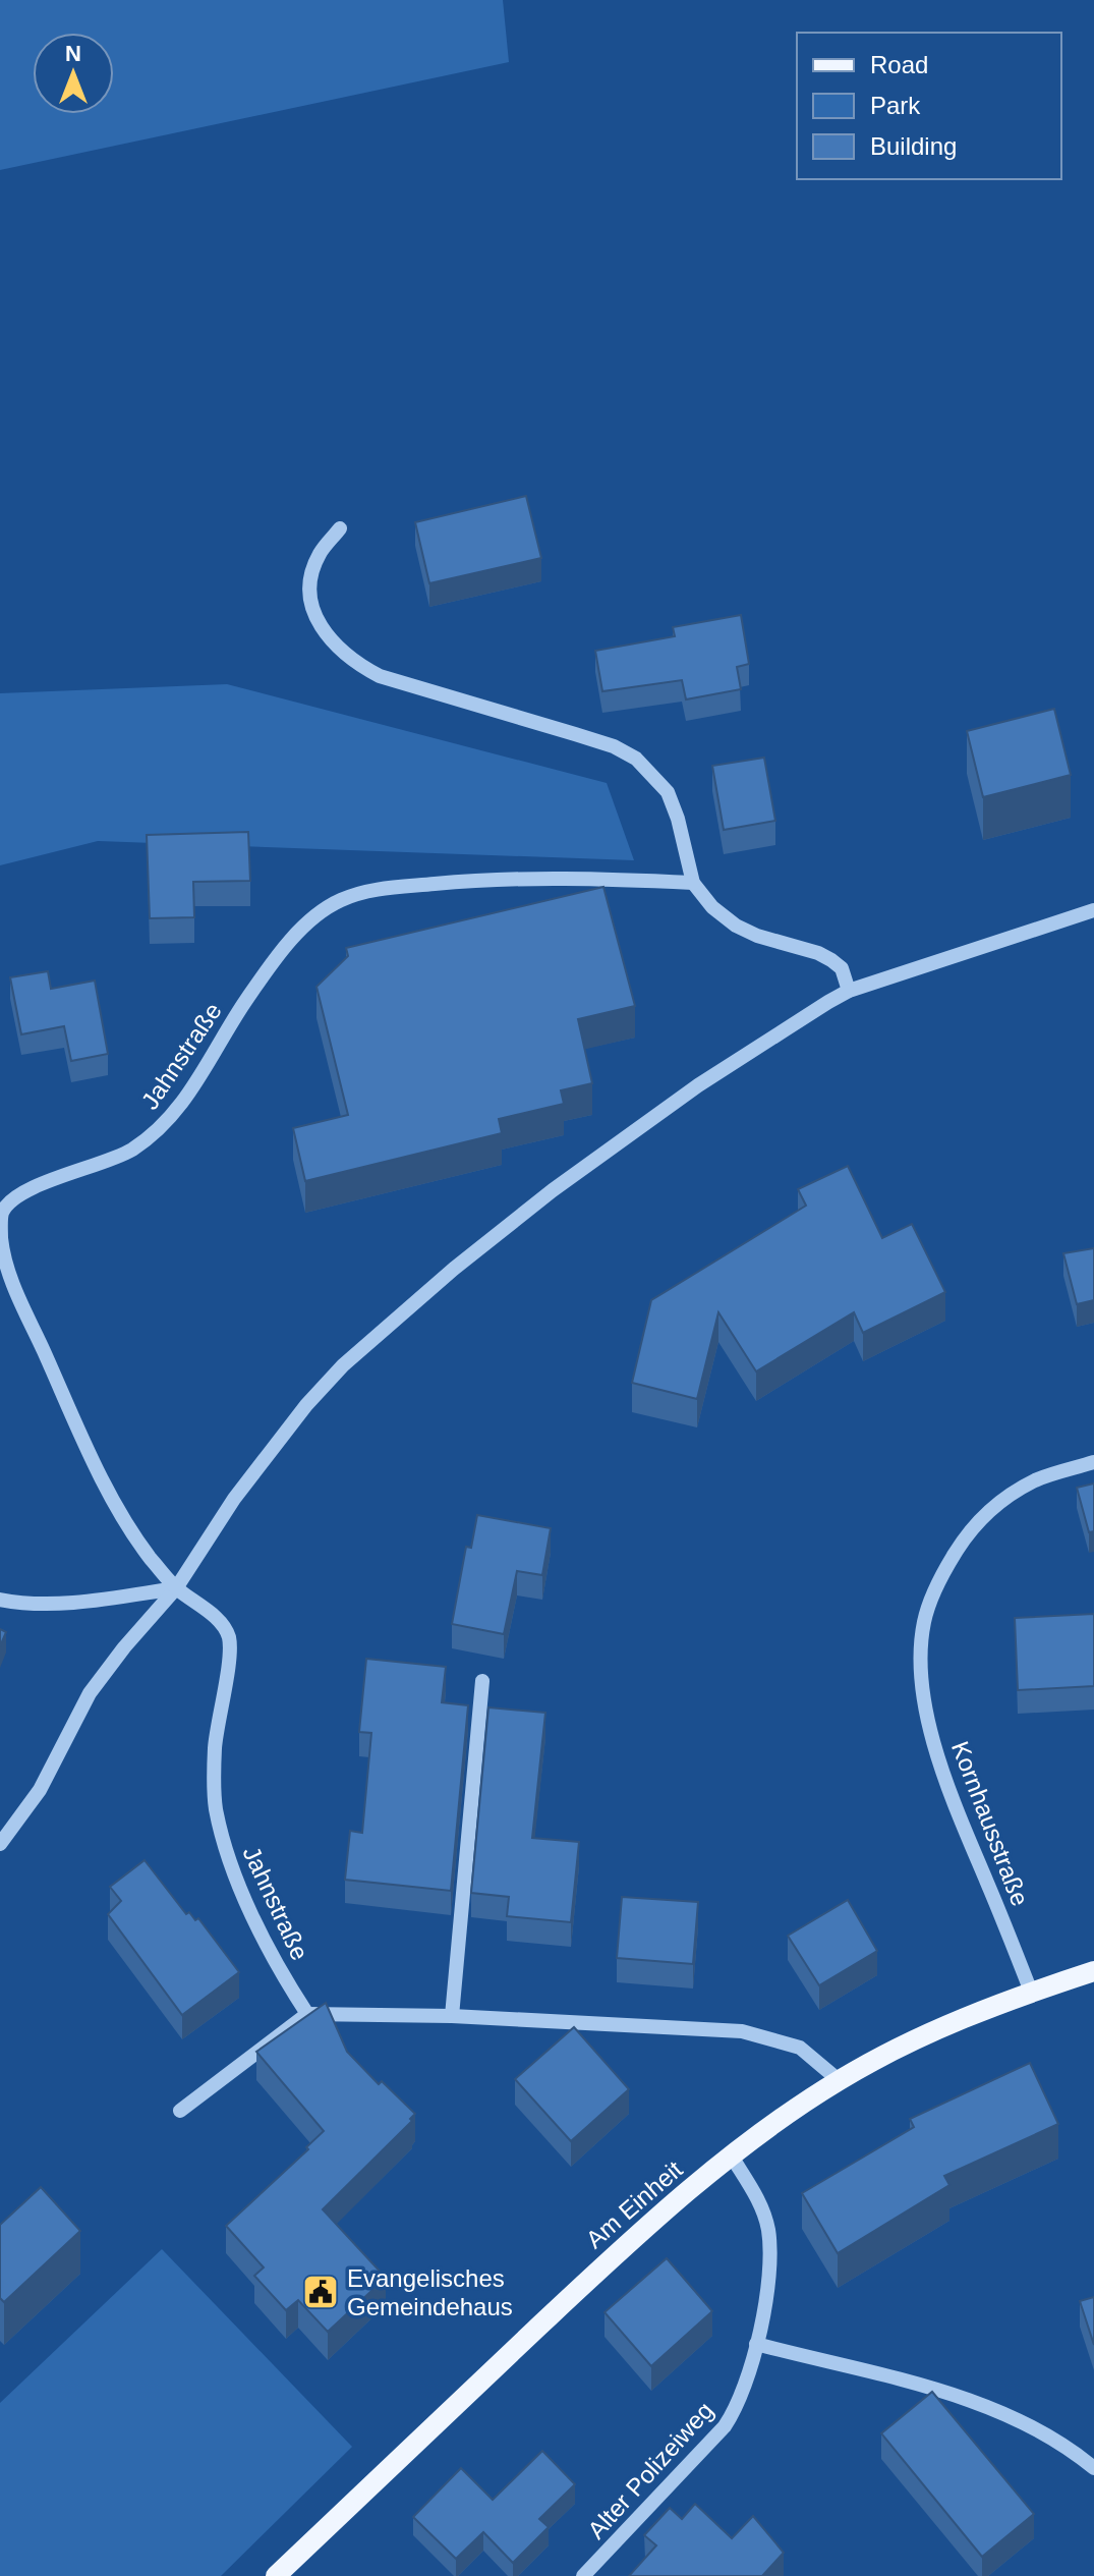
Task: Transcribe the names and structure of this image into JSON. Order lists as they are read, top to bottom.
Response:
{
  "streets": {
    "main road": ["Am Einheit"],
    "street": ["Jahnstraße", "Kornhausstraße", "Alter Polizeiweg"]
  },
  "crossings": [
    ["Kornhausstraße", "Am Einheit"],
    ["Am Einheit", "Alter Polizeiweg"]
  ],
  "places": {
    "public building": ["Evangelisches Gemeindehaus"]
  },
  "legend": ["Road", "Park", "Building"],
  "north": "top"
}
